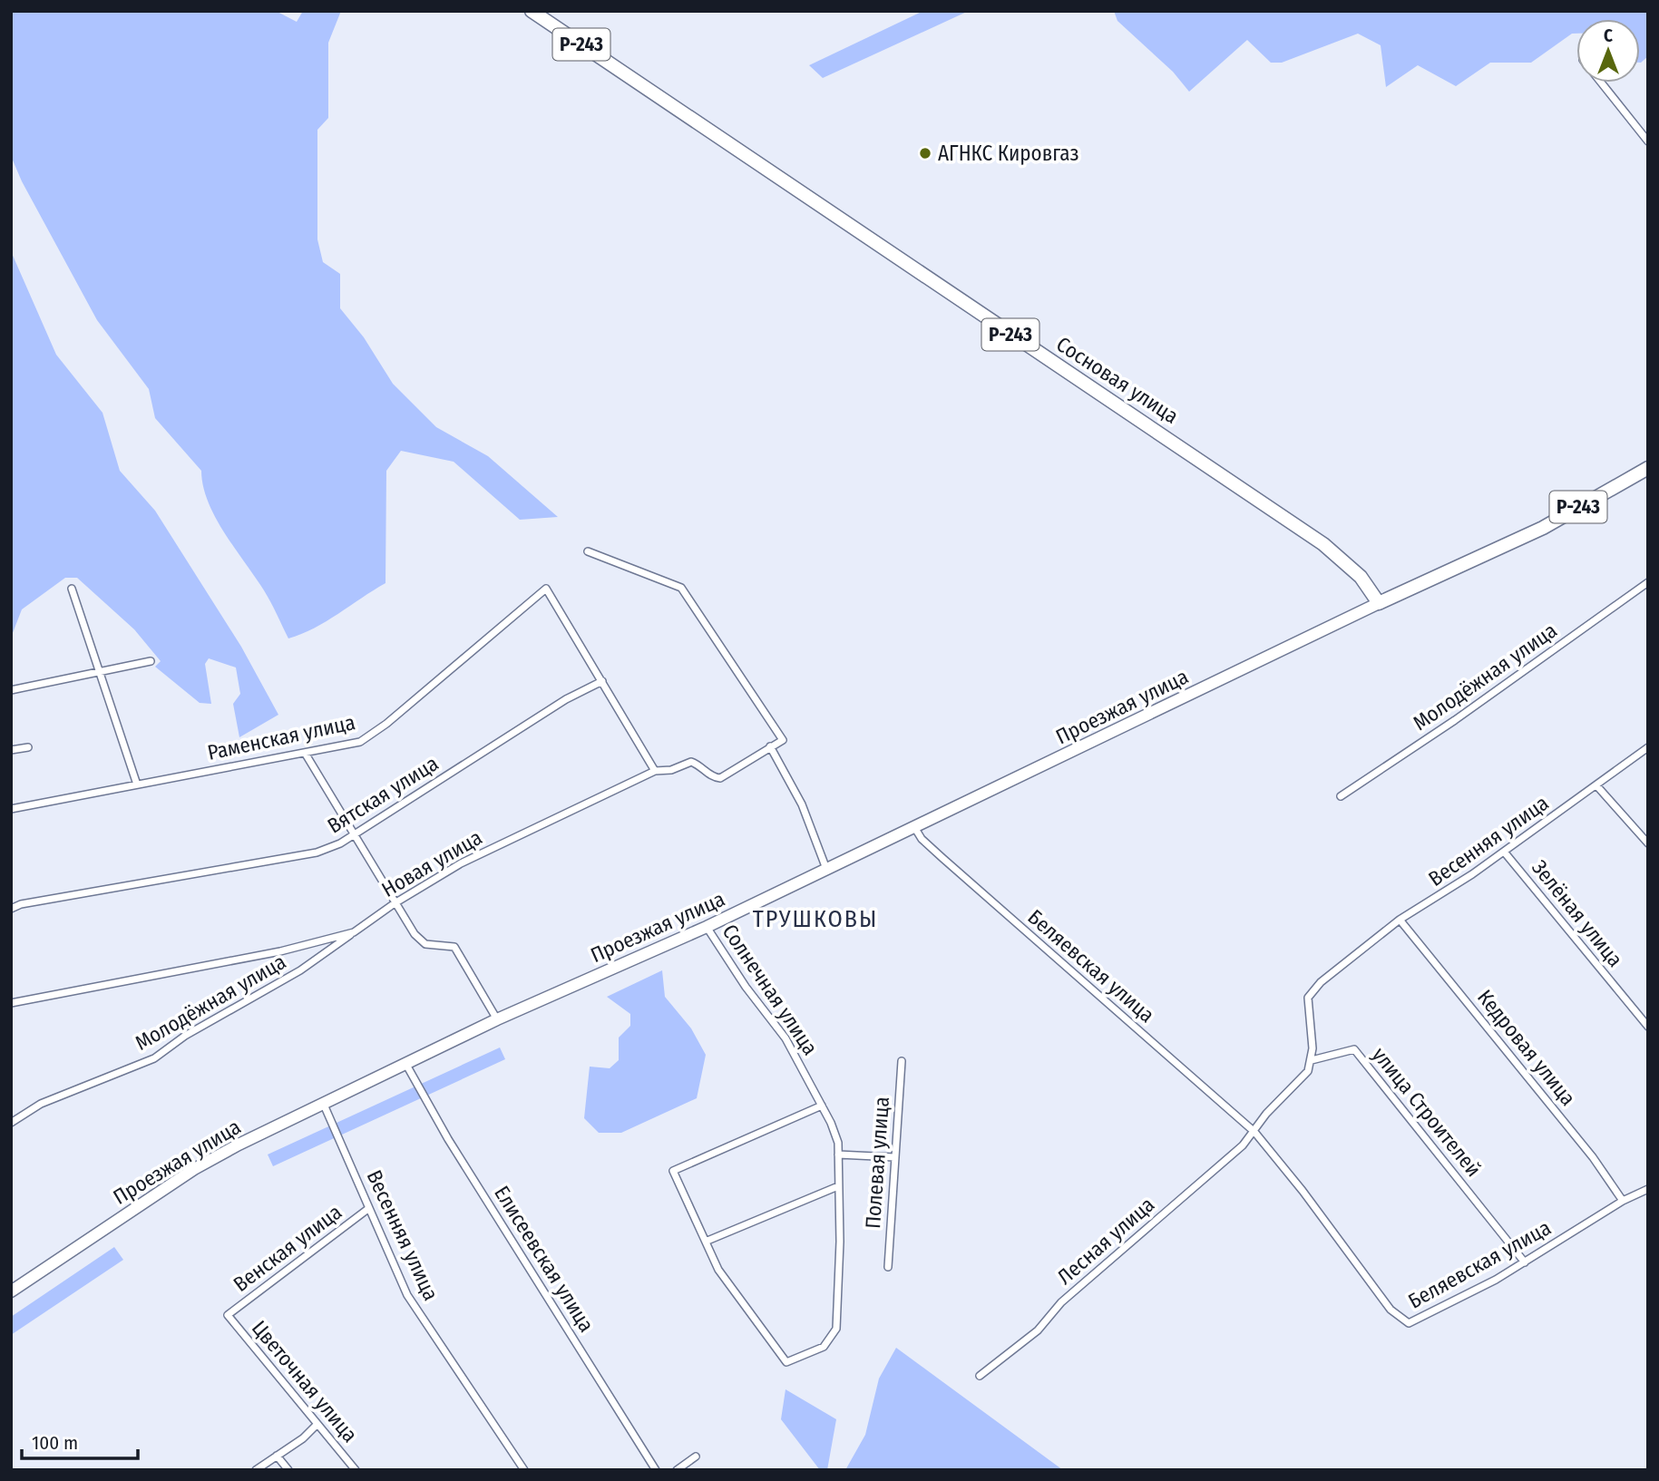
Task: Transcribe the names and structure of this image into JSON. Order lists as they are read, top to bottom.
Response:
{
  "streets": {
    "highway": ["Р-243", "Сосновая улица"],
    "main road": ["Проезжая улица"],
    "street": [
      "Молодёжная улица",
      "Раменская улица",
      "Вятская улица",
      "Весенняя улица",
      "Новая улица",
      "Зелёная улица",
      "Беляевская улица",
      "Солнечная улица",
      "Кедровая улица",
      "улица Строителей",
      "Полевая улица",
      "Лесная улица",
      "Венская улица",
      "Елисеевская улица",
      "Цветочная улица"
    ]
  },
  "crossings": [
    ["Р-243", "Сосновая улица"],
    ["Р-243", "Проезжая улица"],
    ["Сосновая улица", "Проезжая улица"],
    ["Молодёжная улица", "Новая улица"],
    ["Проезжая улица", "Весенняя улица"],
    ["Проезжая улица", "Беляевская улица"],
    ["Проезжая улица", "Солнечная улица"],
    ["Проезжая улица", "Елисеевская улица"],
    ["Раменская улица", "Вятская улица"],
    ["Весенняя улица", "Зелёная улица"],
    ["Весенняя улица", "Кедровая улица"],
    ["Весенняя улица", "улица Строителей"],
    ["Весенняя улица", "Лесная улица"],
    ["Весенняя улица", "Венская улица"],
    ["Беляевская улица", "Кедровая улица"],
    ["Беляевская улица", "улица Строителей"],
    ["Беляевская улица", "Лесная улица"],
    ["улица Строителей", "Лесная улица"],
    ["Венская улица", "Цветочная улица"]
  ],
  "districts": ["ТРУШКОВЫ"],
  "places": ["АГНКС Кировгаз"],
  "scale_bar": "100 m",
  "north": "top"
}
